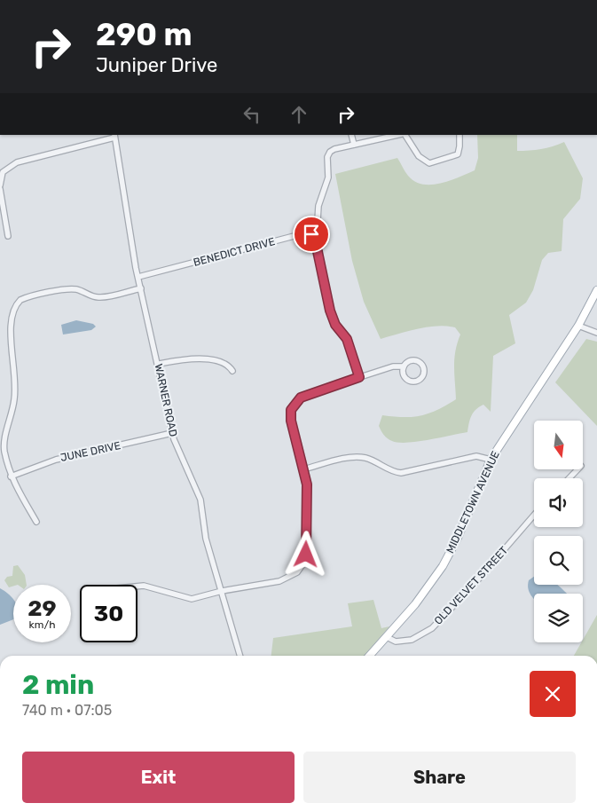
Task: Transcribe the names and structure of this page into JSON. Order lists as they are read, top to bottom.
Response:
{
  "streets": {
    "main road": ["MIDDLETOWN AVENUE"],
    "street": [
      "BENEDICT DRIVE",
      "WARNER ROAD",
      "JUNE DRIVE",
      "OLD VELVET STREET"
    ]
  },
  "crossings": [
    ["BENEDICT DRIVE", "WARNER ROAD"],
    ["WARNER ROAD", "JUNE DRIVE"],
    ["MIDDLETOWN AVENUE", "OLD VELVET STREET"]
  ],
  "north": "bottom",
  "page": {
    "turn": ["290 m", "Juniper Drive"],
    "speed": "29 km/h",
    "limit": "30",
    "heading": ["2 min", "740 m · 07:05"],
    "buttons": ["Exit", "Share"]
  }
}
